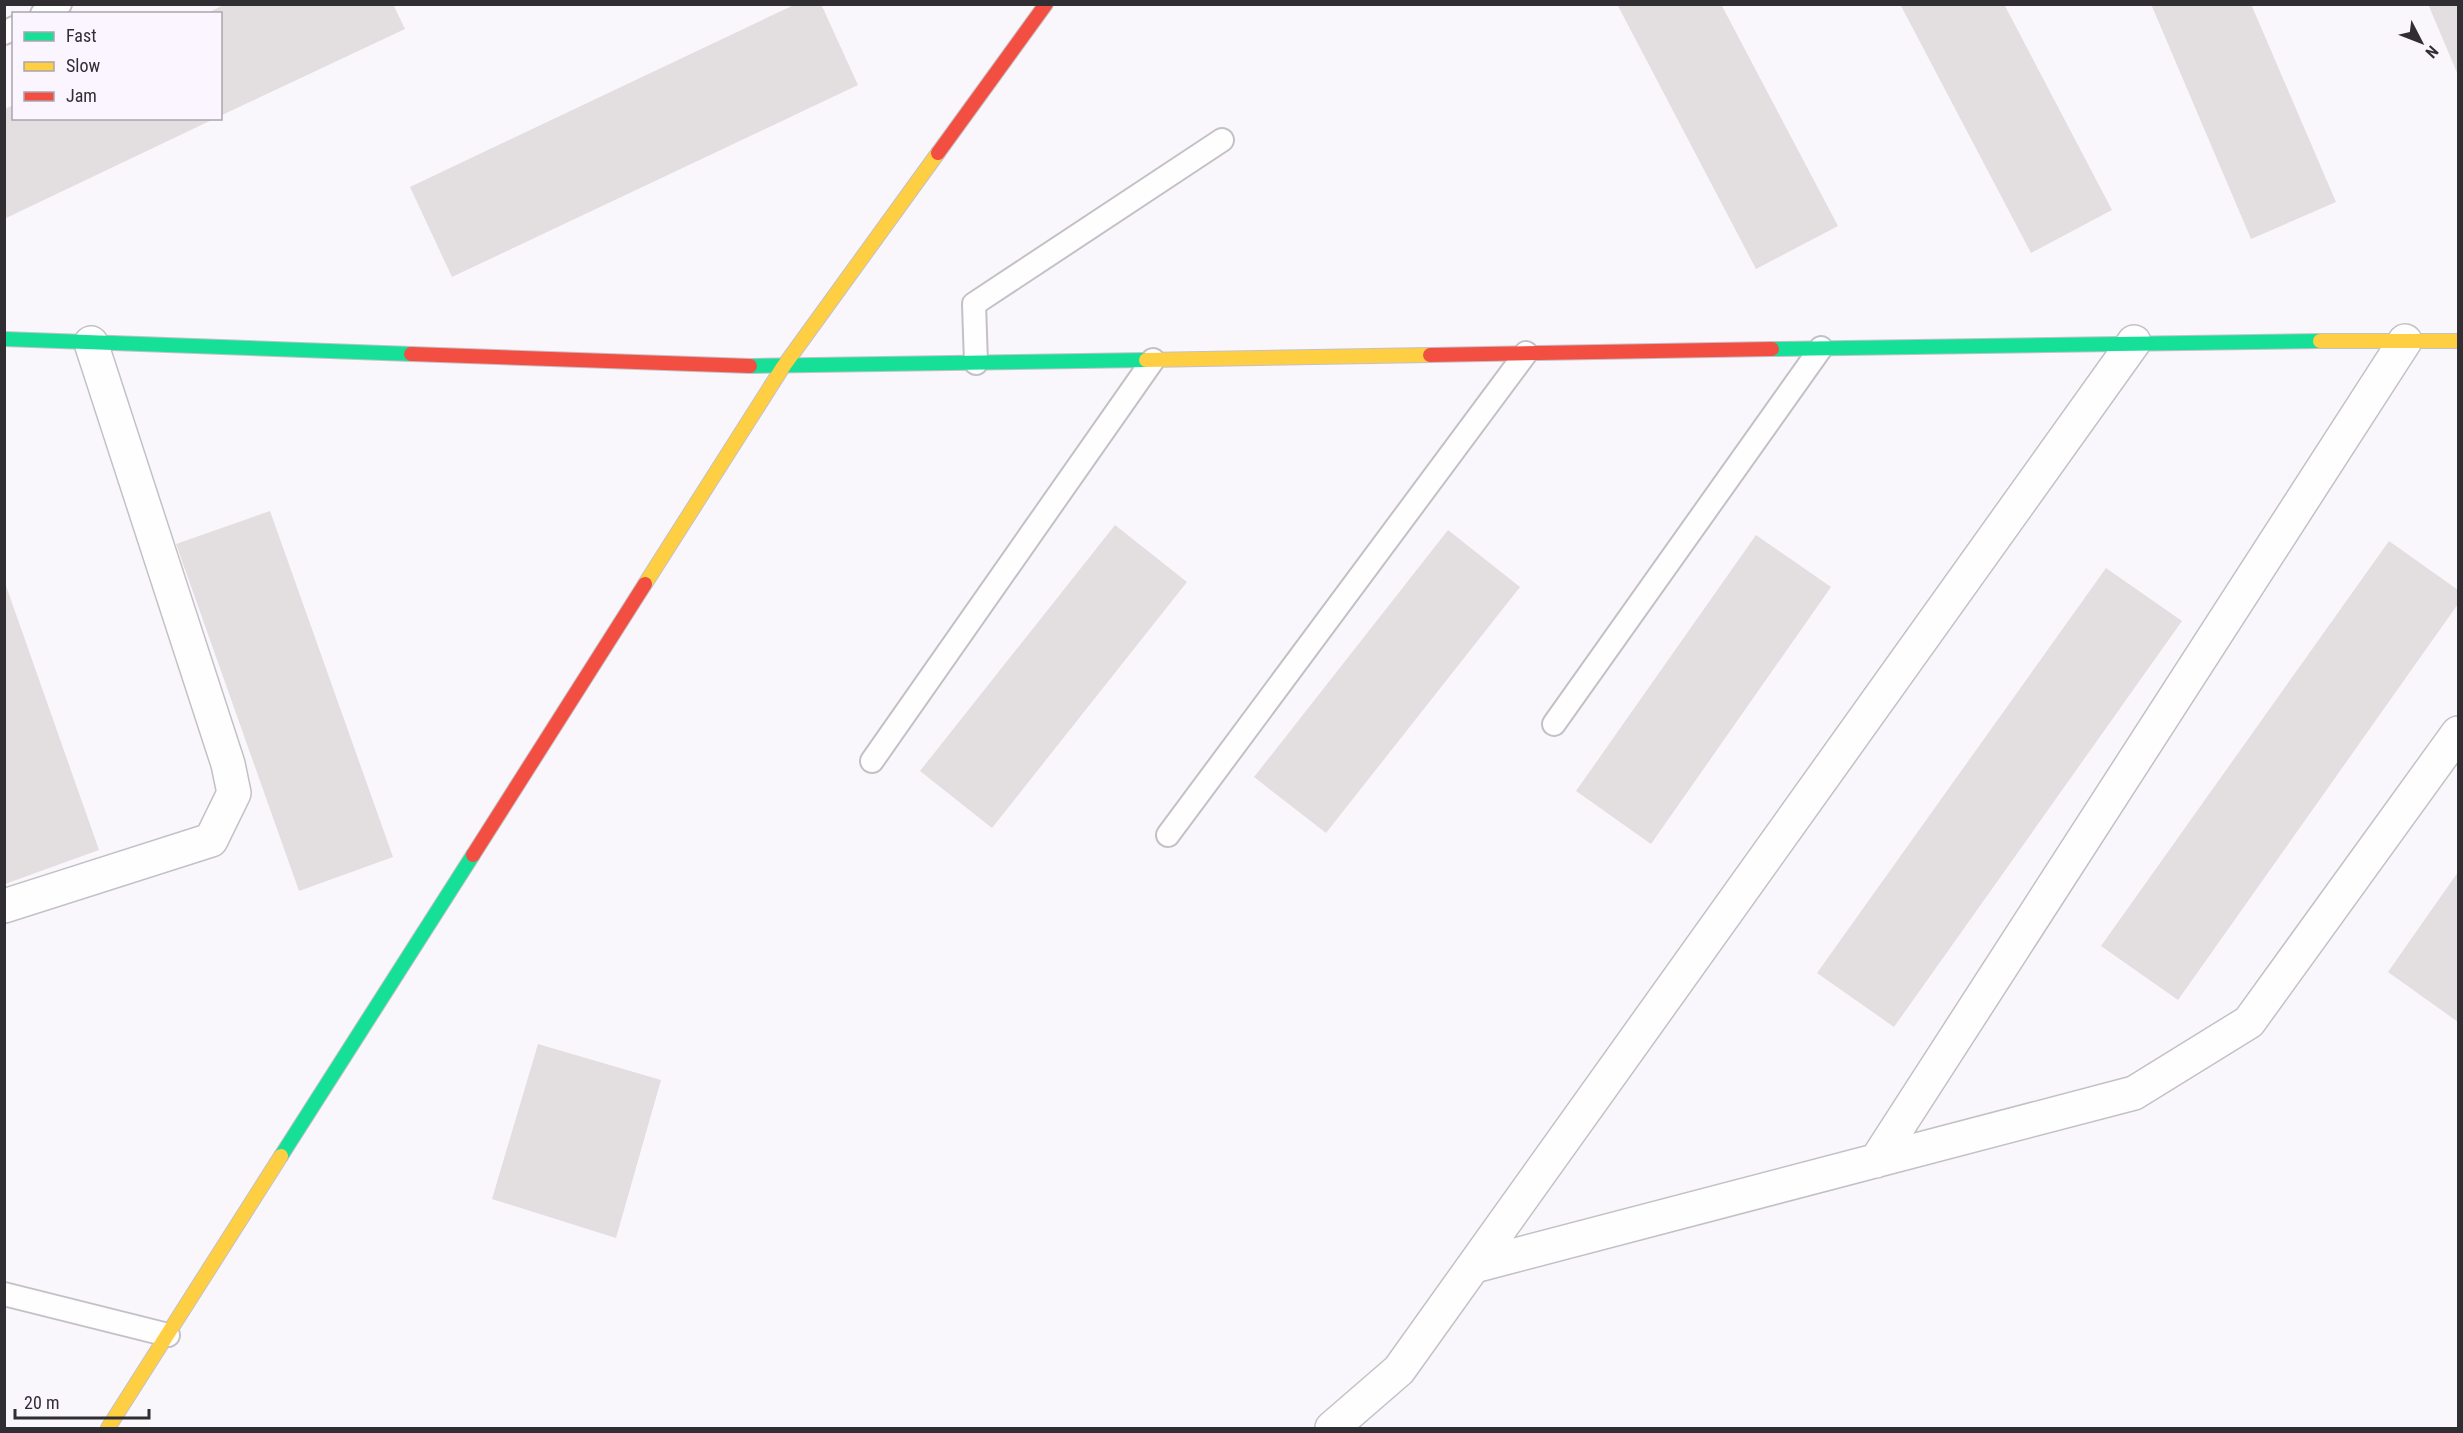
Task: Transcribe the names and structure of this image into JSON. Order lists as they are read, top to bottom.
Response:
{
  "legend": ["Fast", "Slow", "Jam"],
  "scale_bar": "20 m",
  "north": "bottom right"
}
